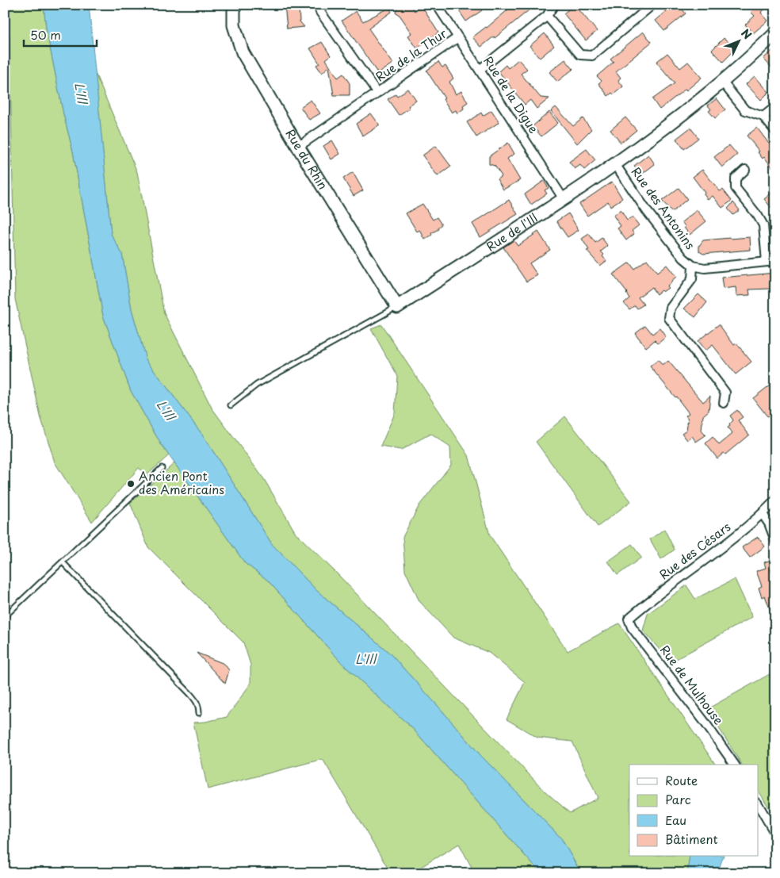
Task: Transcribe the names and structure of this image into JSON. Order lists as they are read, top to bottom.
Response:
{
  "streets": {
    "street": [
      "Rue de la Thur",
      "Rue de la Digue",
      "Rue du Rhin",
      "Rue des Antonins",
      "Rue de l'Ill",
      "Rue des Césars",
      "Rue de Mulhouse"
    ]
  },
  "crossings": [
    ["Rue de la Thur", "Rue de la Digue"],
    ["Rue de la Thur", "Rue du Rhin"],
    ["Rue de la Digue", "Rue de l'Ill"],
    ["Rue du Rhin", "Rue de l'Ill"],
    ["Rue des Antonins", "Rue de l'Ill"],
    ["Rue des Césars", "Rue de Mulhouse"]
  ],
  "water": ["L'Ill"],
  "places": ["Ancien Pont des Américains"],
  "legend": [
    "Route",
    "Parc",
    "Eau",
    "Bâtiment"
  ],
  "scale_bar": "50 m",
  "north": "top right"
}
